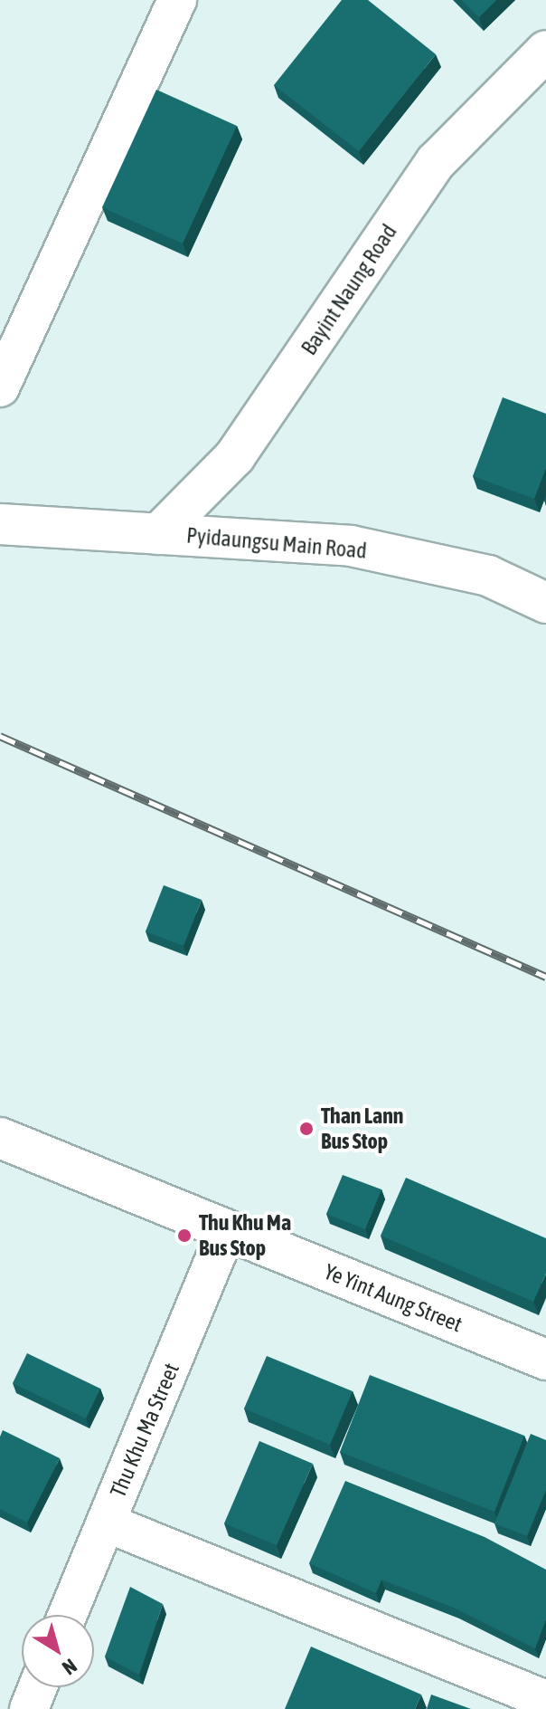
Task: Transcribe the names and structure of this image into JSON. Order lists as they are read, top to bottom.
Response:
{
  "streets": {
    "main road": ["Bayint Naung Road", "Pyidaungsu Main Road", "Ye Yint Aung Street"],
    "street": ["Thu Khu Ma Street"]
  },
  "crossings": [
    ["Bayint Naung Road", "Pyidaungsu Main Road"],
    ["Ye Yint Aung Street", "Thu Khu Ma Street"]
  ],
  "places": ["Than Lann Bus Stop", "Thu Khu Ma Bus Stop"],
  "north": "bottom right"
}
